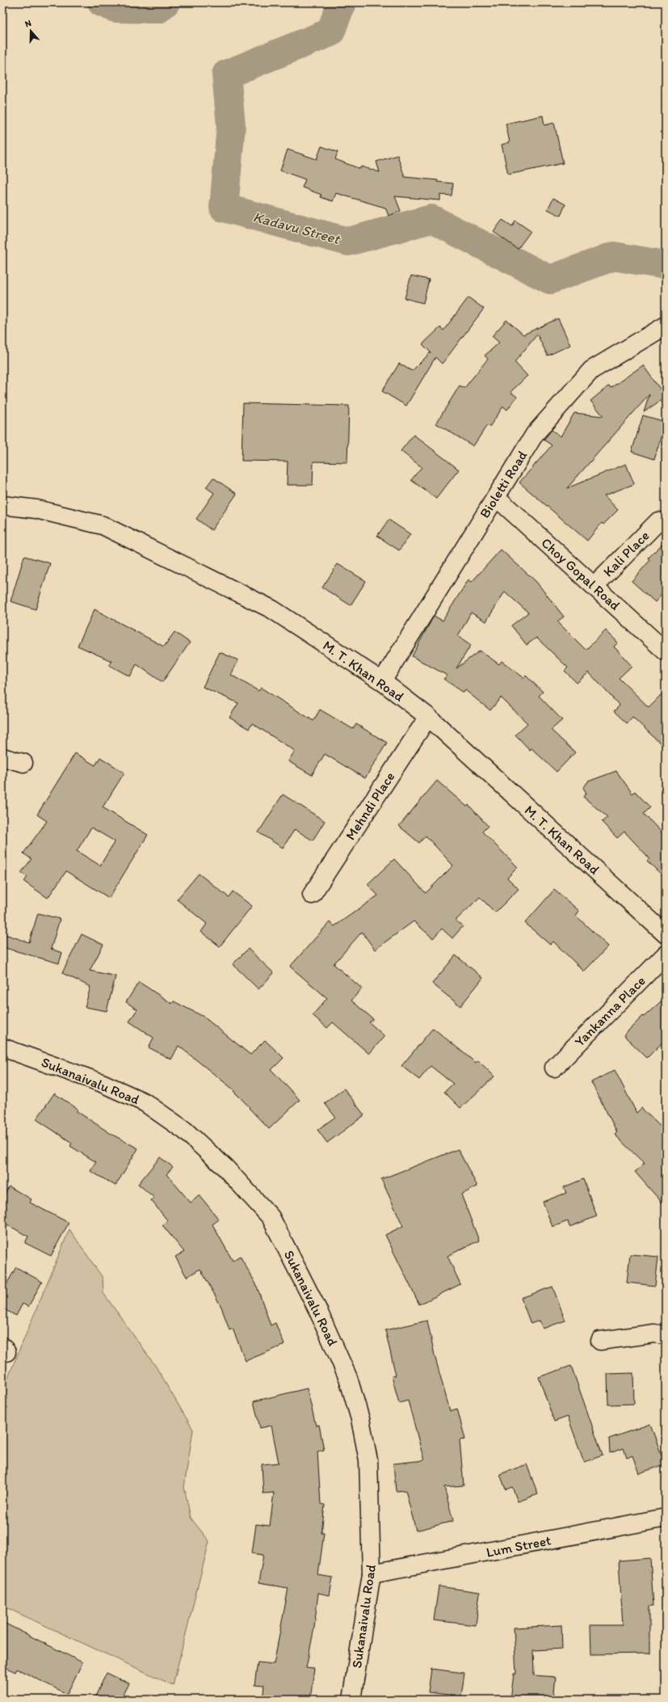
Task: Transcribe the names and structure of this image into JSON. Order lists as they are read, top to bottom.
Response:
{
  "streets": {
    "street": [
      "Bioletti Road",
      "Kali Place",
      "Choy Gopal Road",
      "M. T. Khan Road",
      "Mehndi Place",
      "Yankanna Place",
      "Sukanaivalu Road",
      "Lum Street"
    ]
  },
  "crossings": [
    ["Bioletti Road", "Choy Gopal Road"],
    ["Bioletti Road", "M. T. Khan Road"],
    ["Kali Place", "Choy Gopal Road"],
    ["M. T. Khan Road", "Mehndi Place"],
    ["Sukanaivalu Road", "Lum Street"]
  ],
  "water": ["Kadavu Street"],
  "north": "top"
}
